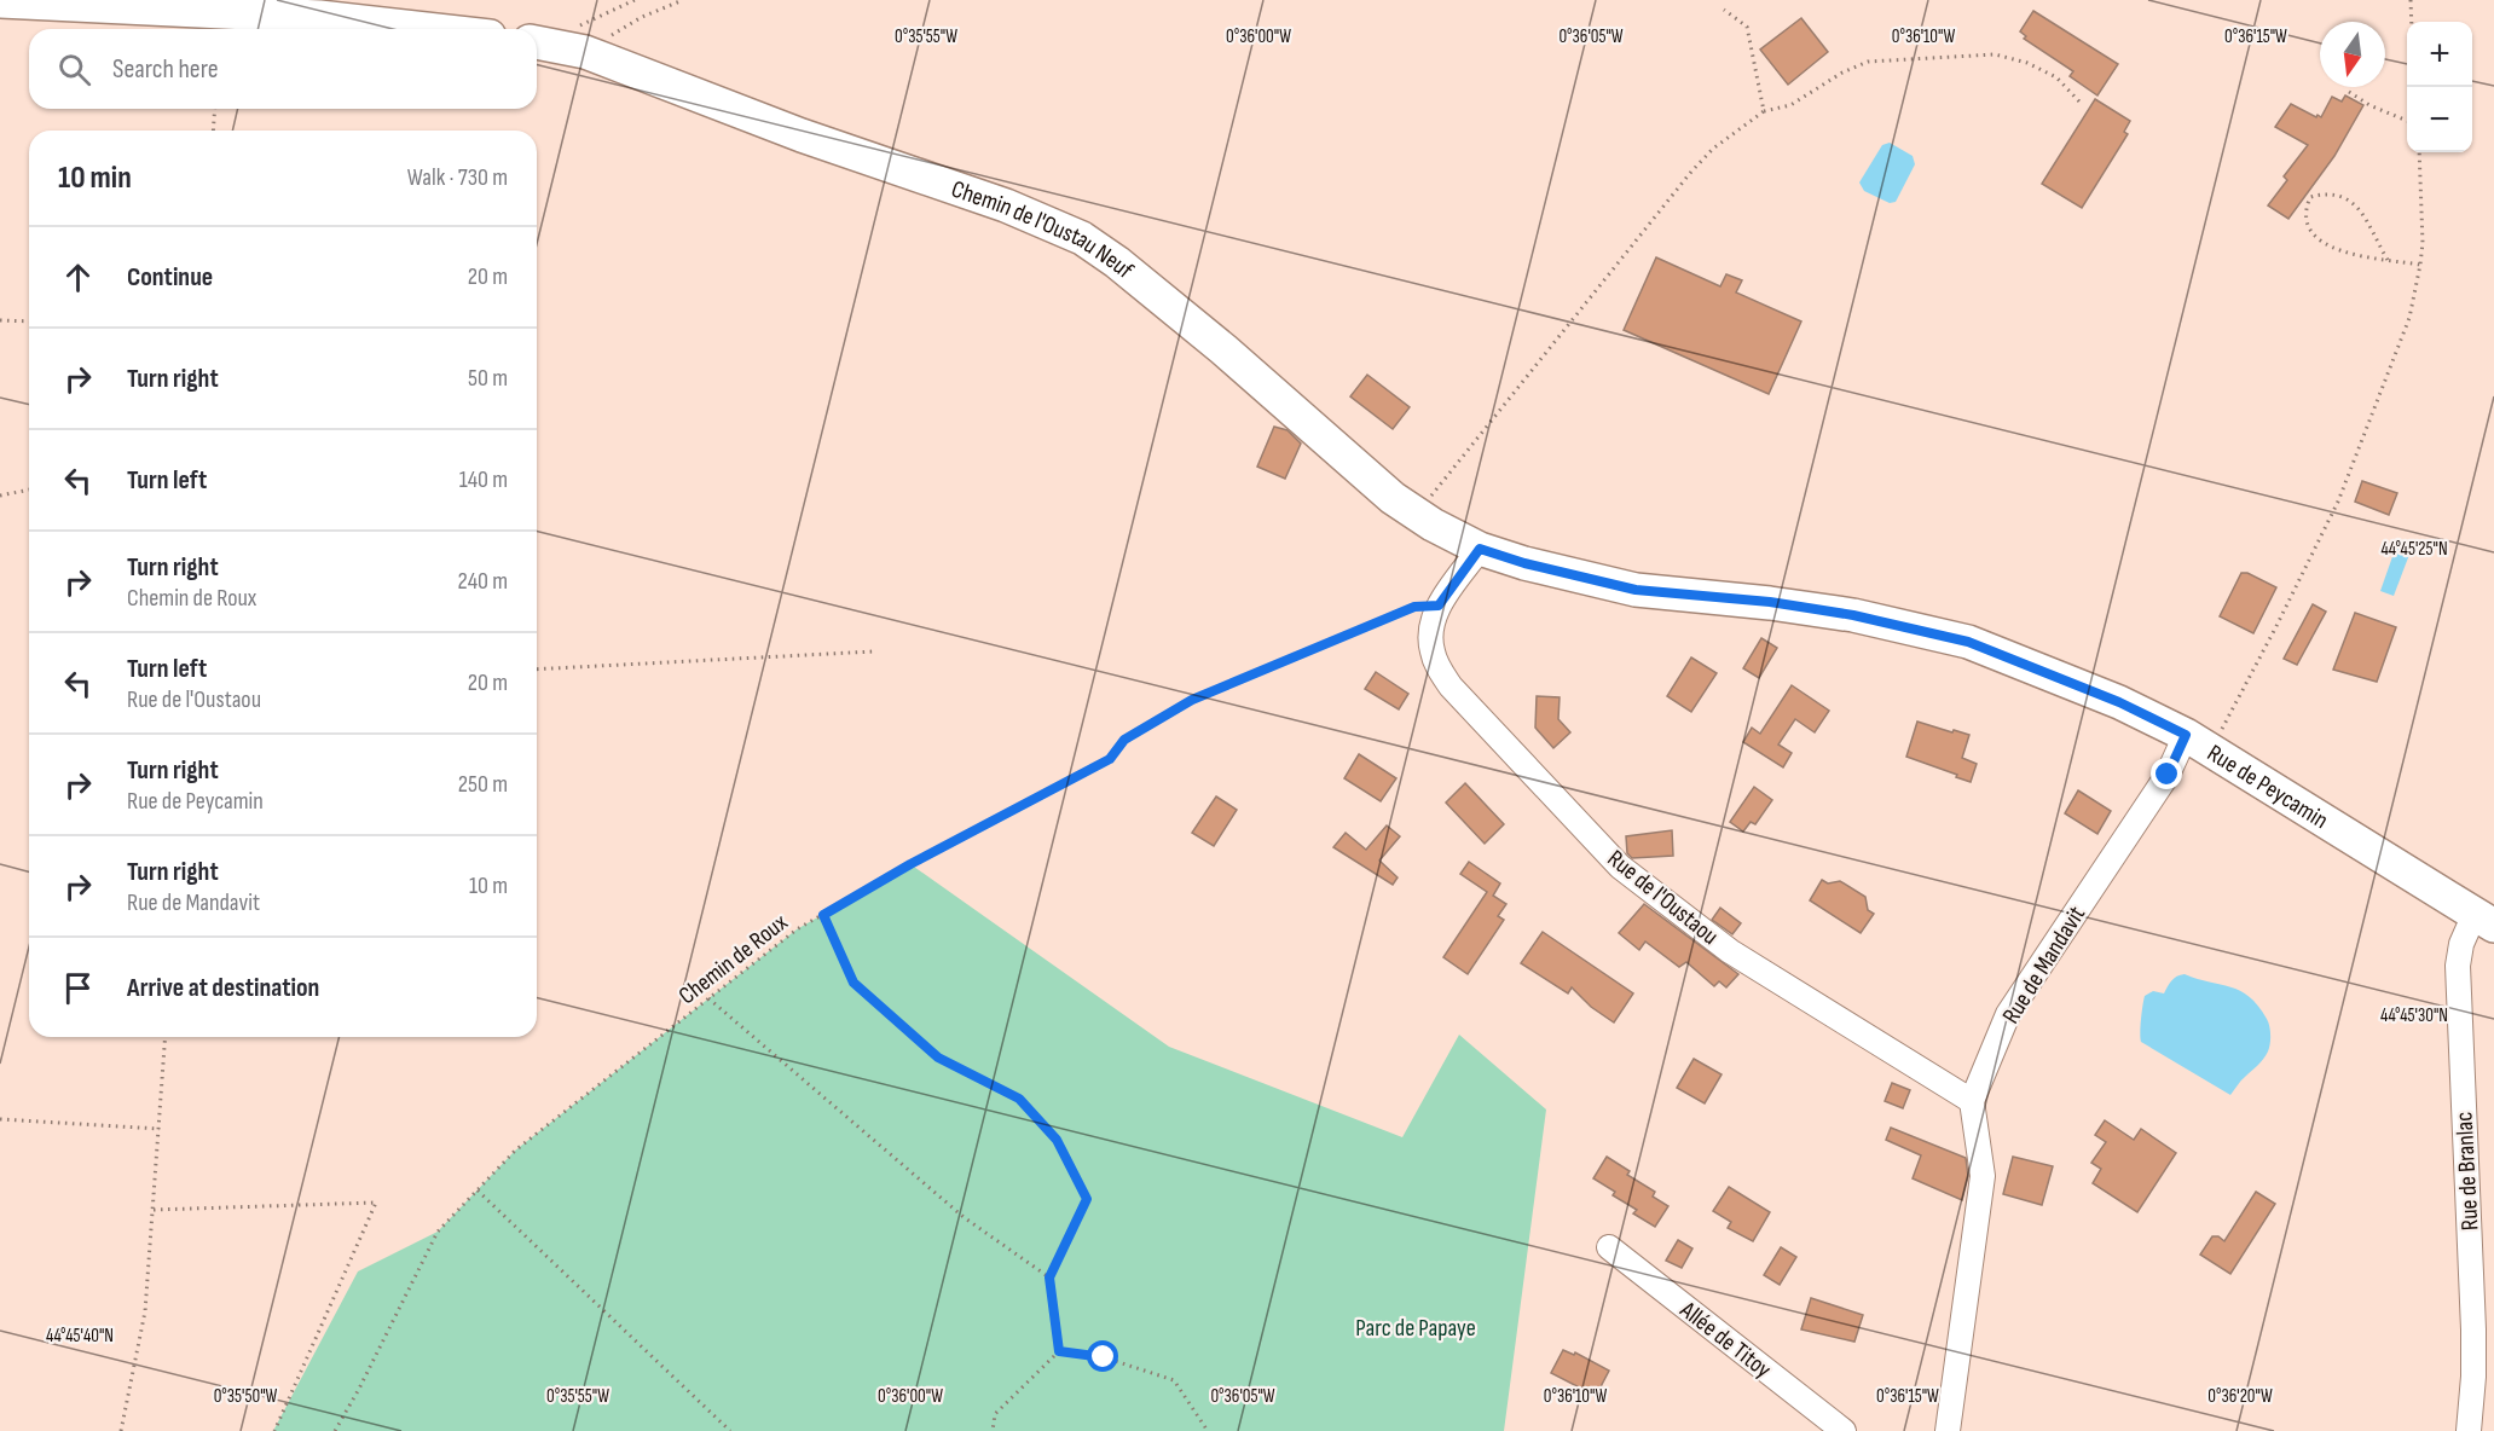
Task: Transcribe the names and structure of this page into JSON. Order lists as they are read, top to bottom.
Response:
{
  "streets": {
    "street": [
      "Chemin de l'Oustau Neuf",
      "Rue de Peycamin",
      "Rue de l'Oustaou",
      "Rue de Mandavit",
      "Rue de Branlac",
      "Allée de Titoy"
    ],
    "path": ["Chemin de Roux"]
  },
  "crossings": [
    ["Chemin de l'Oustau Neuf", "Rue de Peycamin"],
    ["Chemin de l'Oustau Neuf", "Rue de l'Oustaou"],
    ["Rue de Peycamin", "Rue de l'Oustaou"],
    ["Rue de Peycamin", "Rue de Mandavit"],
    ["Rue de Peycamin", "Rue de Branlac"],
    ["Rue de l'Oustaou", "Chemin de Roux"],
    ["Rue de l'Oustaou", "Rue de Mandavit"]
  ],
  "parks": ["Parc de Papaye"],
  "north": "bottom",
  "page": {
    "map_buttons": ["+", "−"],
    "search": "Search here",
    "heading": ["10 min", "Walk · 730 m"],
    "list": [
      ["Continue", "20 m"],
      ["Turn right", "50 m"],
      ["Turn left", "140 m"],
      ["Turn right", "Chemin de Roux", "240 m"],
      ["Turn left", "Rue de l'Oustaou", "20 m"],
      ["Turn right", "Rue de Peycamin", "250 m"],
      ["Turn right", "Rue de Mandavit", "10 m"],
      "Arrive at destination"
    ]
  },
  "coordinates": [
    "0°35'55\"W",
    "0°36'00\"W",
    "0°36'05\"W",
    "0°36'10\"W",
    "0°36'15\"W",
    "44°45'25\"N",
    "44°45'30\"N",
    "44°45'40\"N",
    "0°35'50\"W",
    "0°36'20\"W"
  ]
}
